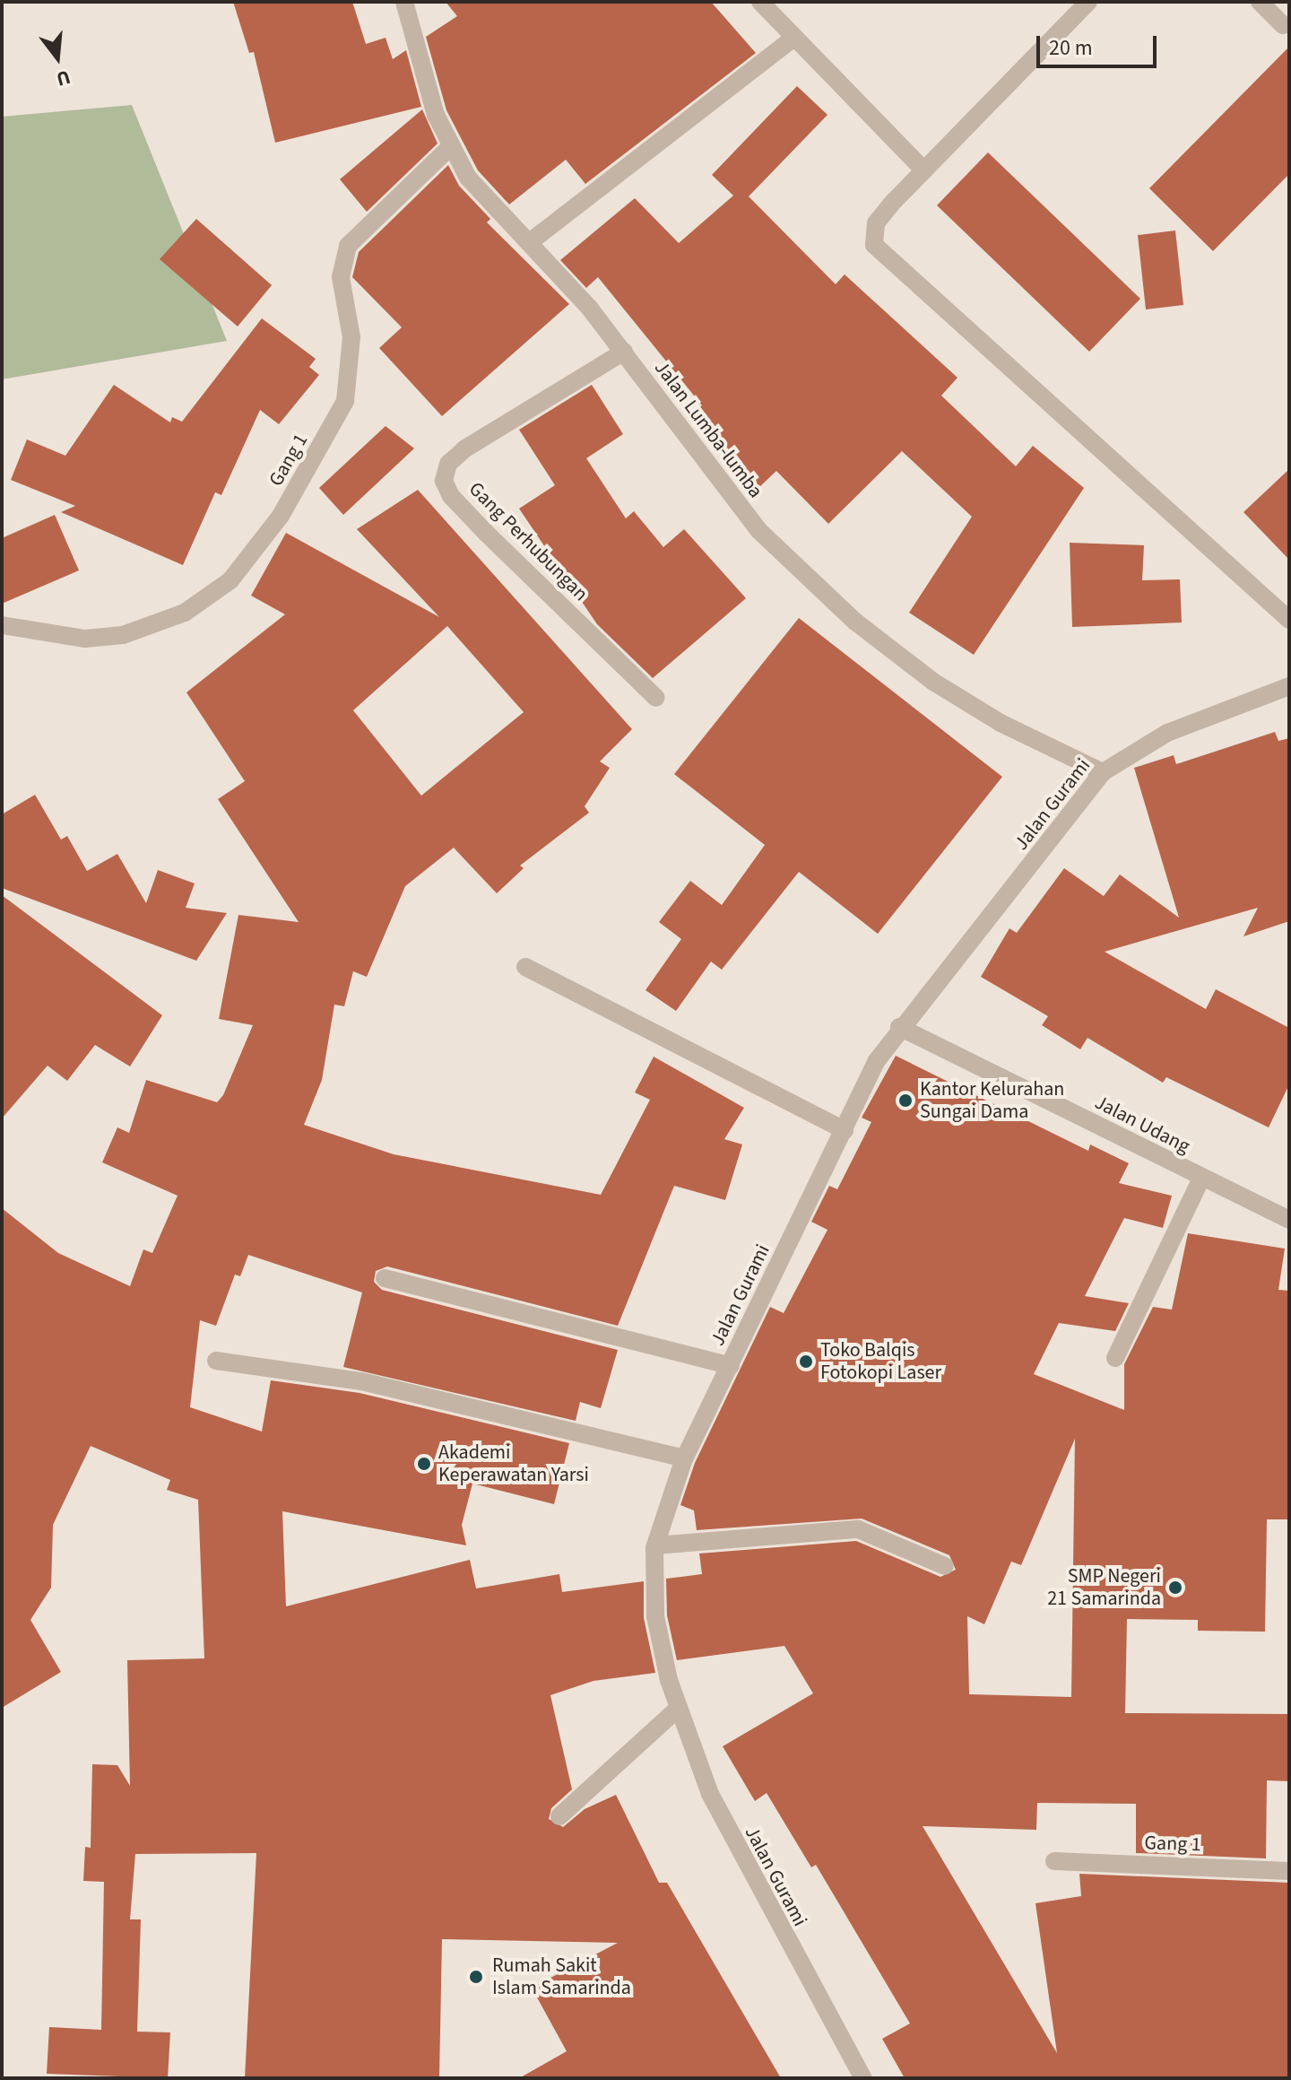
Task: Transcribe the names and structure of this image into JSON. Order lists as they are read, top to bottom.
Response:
{
  "streets": {
    "street": [
      "Jalan Lumba-lumba",
      "Gang 1",
      "Gang Perhubungan",
      "Jalan Gurami",
      "Jalan Udang"
    ]
  },
  "crossings": [
    ["Jalan Lumba-lumba", "Gang 1"],
    ["Jalan Lumba-lumba", "Gang Perhubungan"],
    ["Jalan Lumba-lumba", "Jalan Gurami"],
    ["Jalan Gurami", "Jalan Udang"]
  ],
  "places": [
    "Kantor Kelurahan Sungai Dama",
    "Toko Balqis Fotokopi Laser",
    "Akademi Keperawatan Yarsi",
    "SMP Negeri 21 Samarinda",
    "Rumah Sakit Islam Samarinda"
  ],
  "scale_bar": "20 m",
  "north": "bottom"
}
